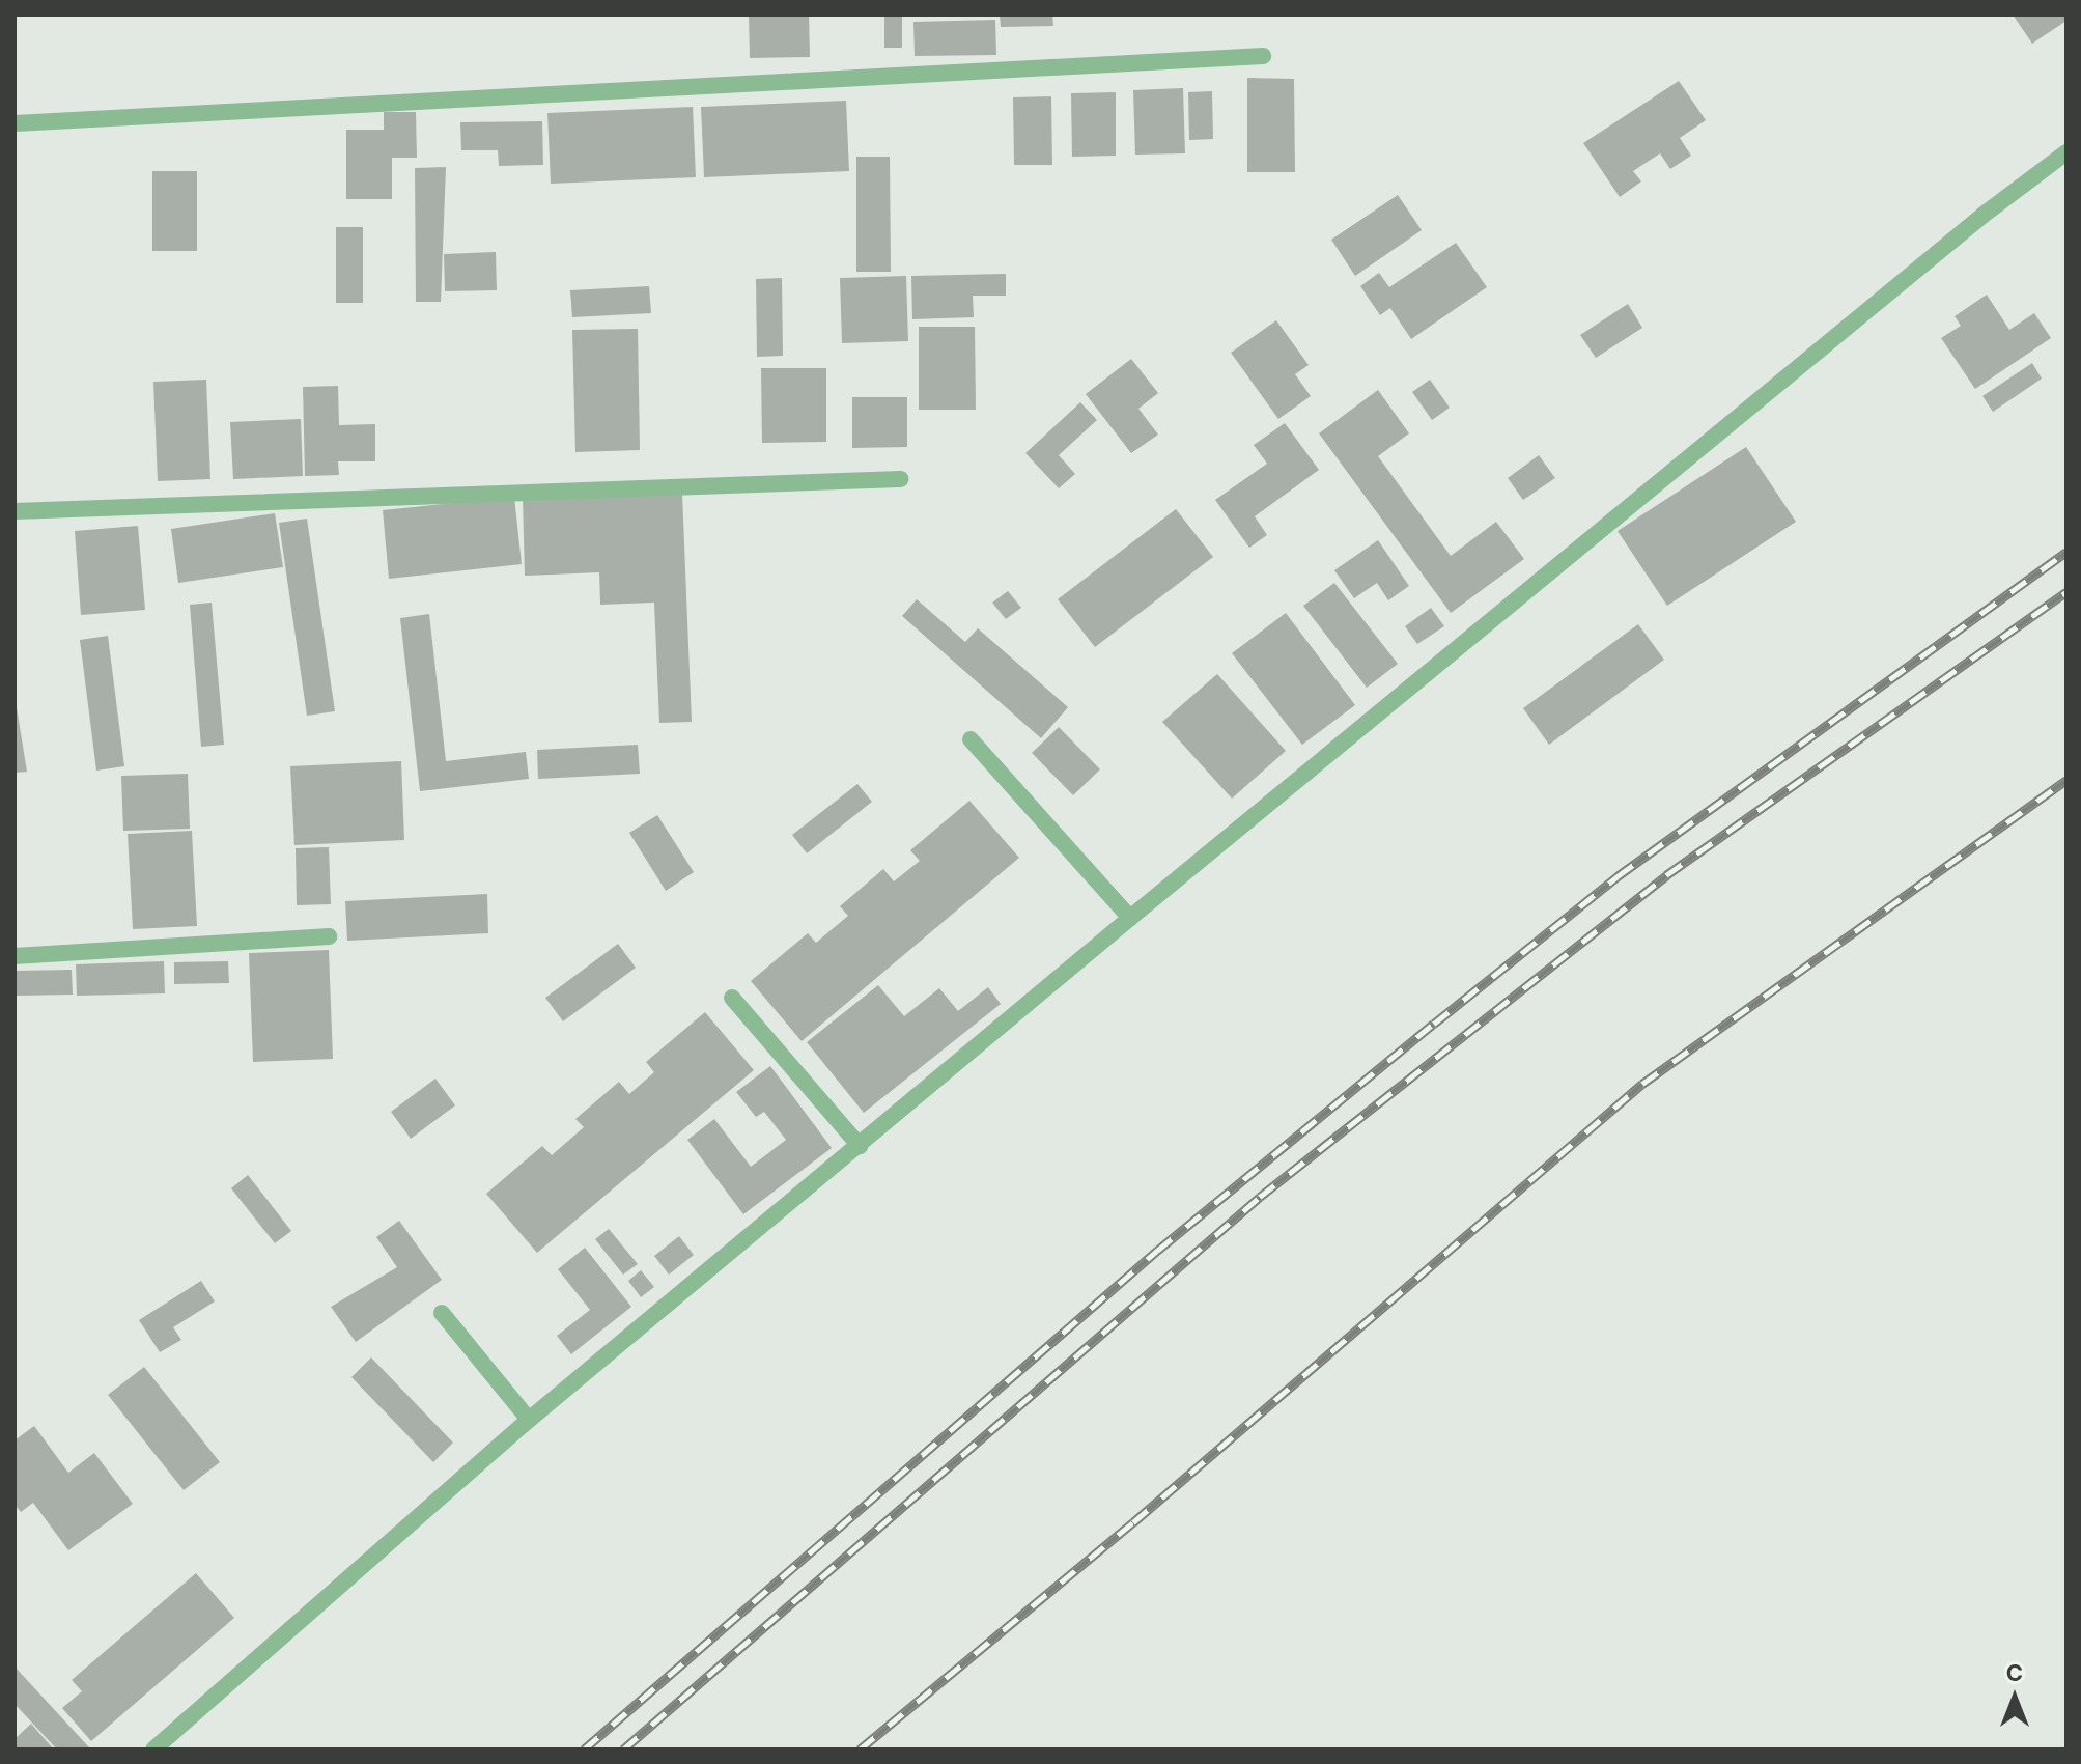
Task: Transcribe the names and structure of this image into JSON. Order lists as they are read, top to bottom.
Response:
{
  "north": "top"
}
